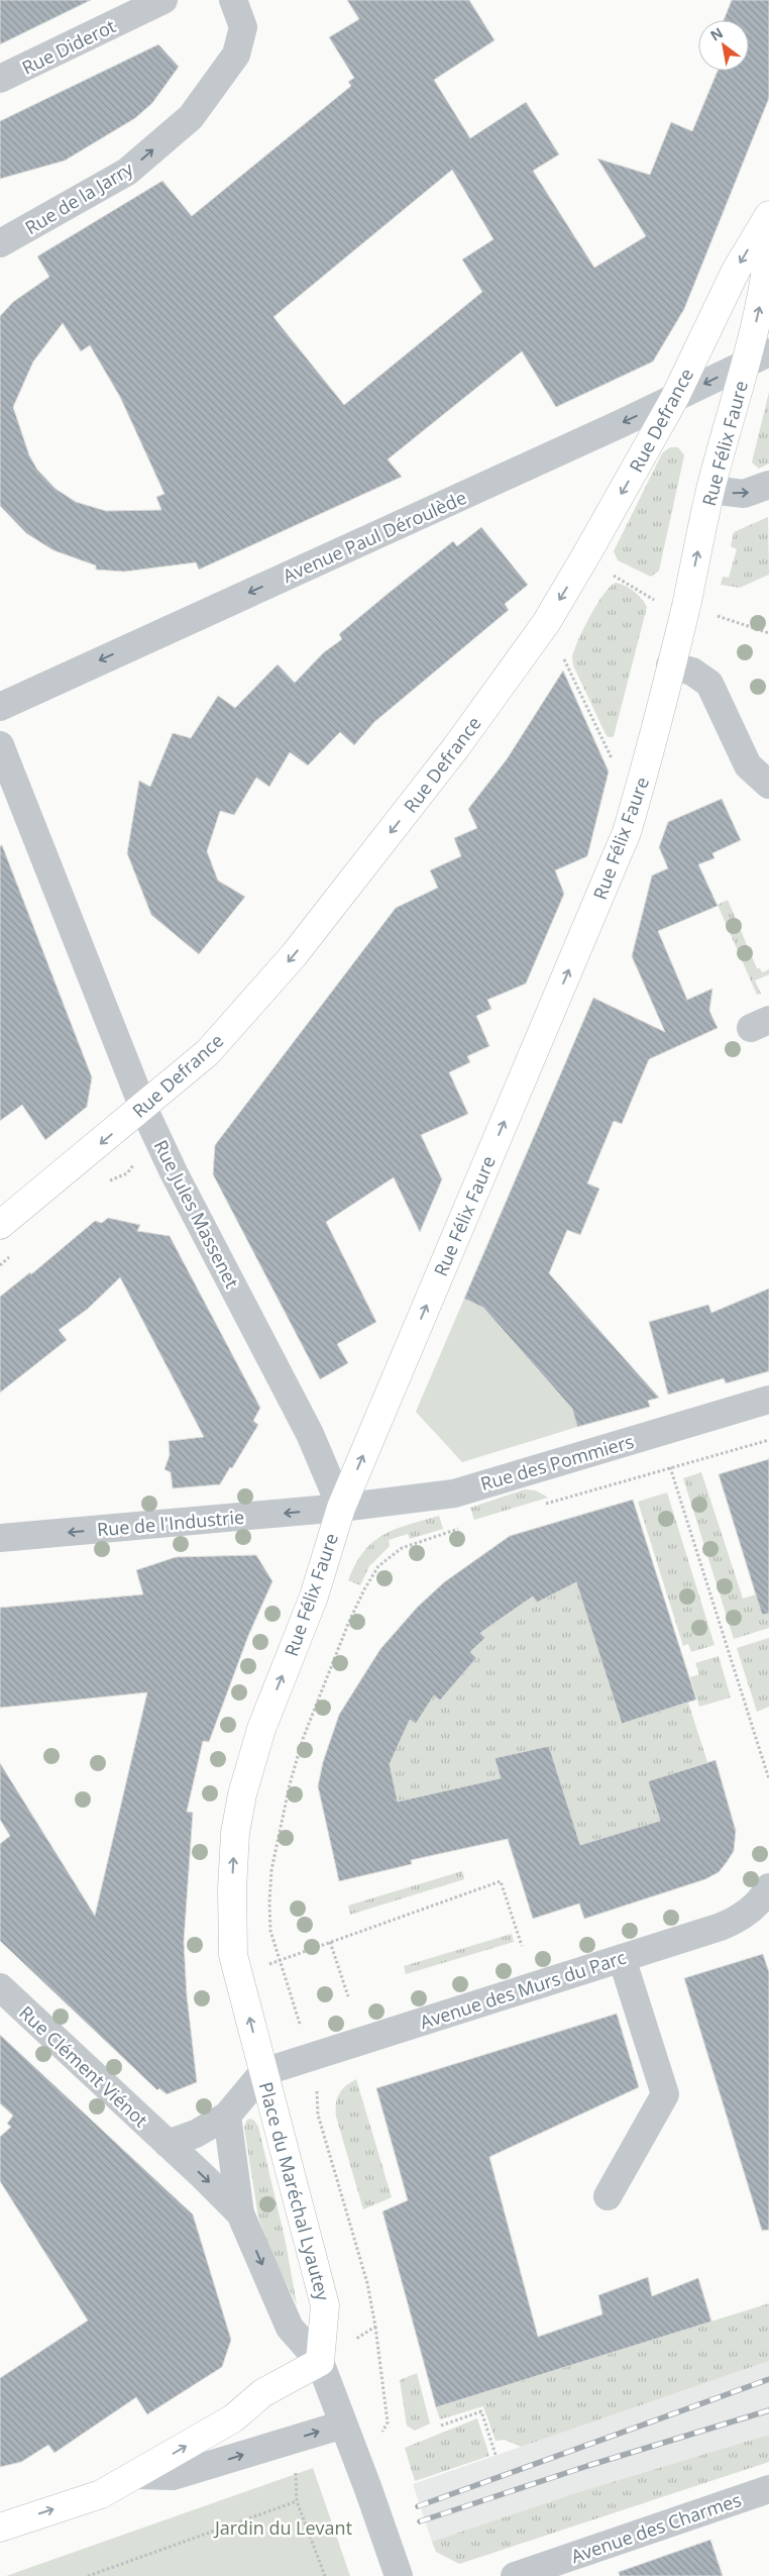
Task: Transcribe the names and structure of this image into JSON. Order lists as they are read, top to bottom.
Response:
{
  "streets": {
    "main road": ["Rue Defrance", "Rue Félix Faure", "Place du Maréchal Lyautey"],
    "street": [
      "Rue Diderot",
      "Rue de la Jarry",
      "Avenue Paul Déroulède",
      "Rue Jules Massenet",
      "Rue des Pommiers",
      "Rue de l'Industrie",
      "Avenue des Murs du Parc",
      "Rue Clément Viénot",
      "Avenue des Charmes"
    ]
  },
  "crossings": [
    ["Rue Defrance", "Avenue Paul Déroulède"],
    ["Rue Defrance", "Rue Jules Massenet"],
    ["Rue Félix Faure", "Avenue Paul Déroulède"],
    ["Rue Félix Faure", "Rue Jules Massenet"],
    ["Rue Félix Faure", "Rue des Pommiers"],
    ["Rue Félix Faure", "Rue de l'Industrie"],
    ["Rue Félix Faure", "Avenue des Murs du Parc"],
    ["Rue Félix Faure", "Place du Maréchal Lyautey"],
    ["Rue Jules Massenet", "Rue des Pommiers"],
    ["Rue Jules Massenet", "Rue de l'Industrie"],
    ["Rue des Pommiers", "Rue de l'Industrie"],
    ["Avenue des Murs du Parc", "Place du Maréchal Lyautey"],
    ["Rue Clément Viénot", "Place du Maréchal Lyautey"]
  ],
  "one_way": [
    "Rue de la Jarry",
    "Rue Defrance",
    "Rue Félix Faure",
    "Avenue Paul Déroulède",
    "Rue de l'Industrie",
    "Rue Clément Viénot"
  ],
  "parks": ["Jardin du Levant"],
  "north": "top left"
}
